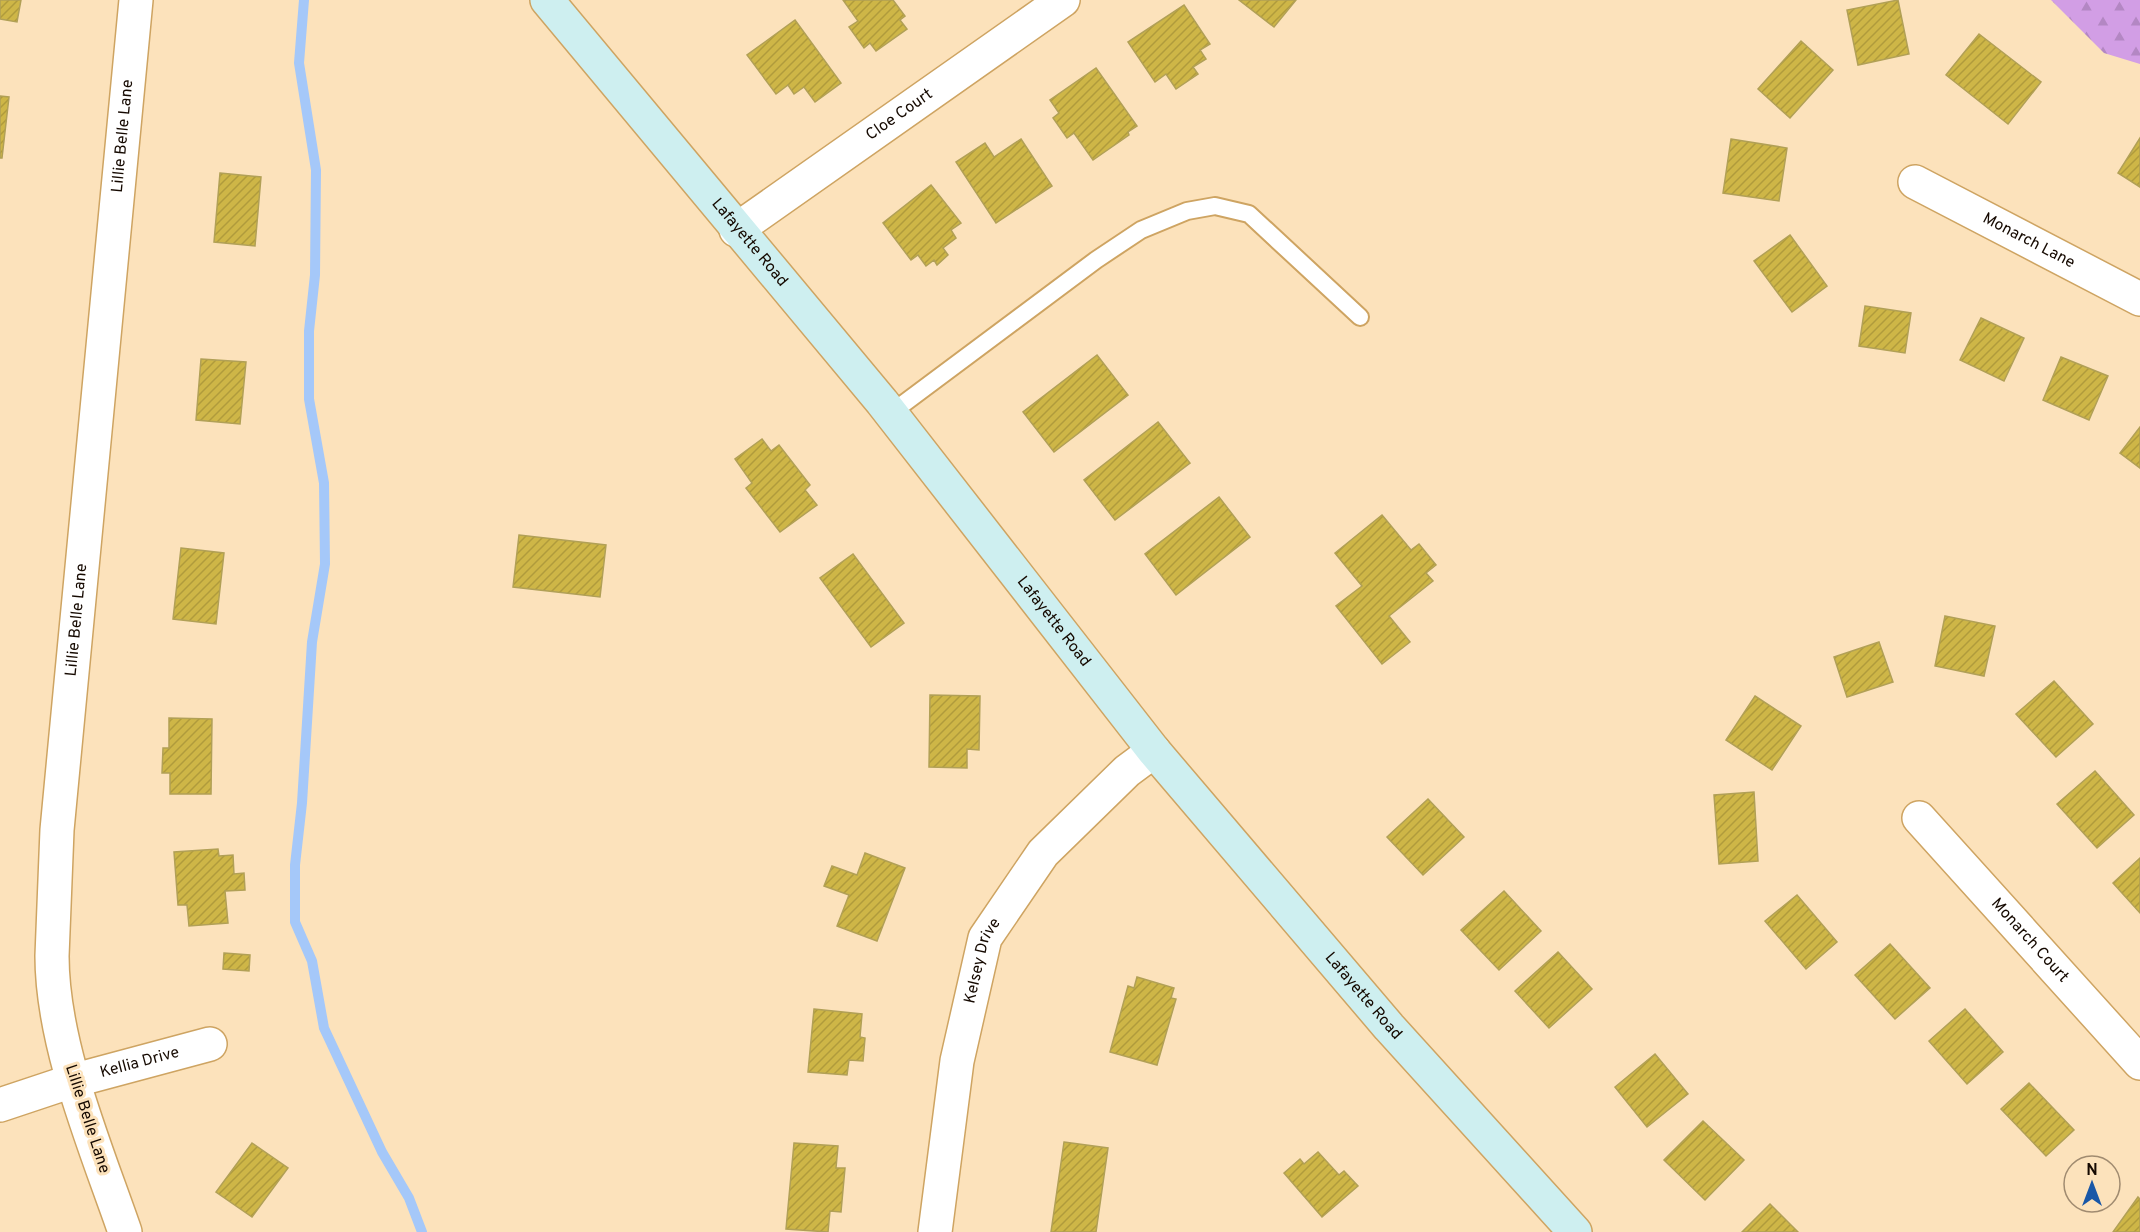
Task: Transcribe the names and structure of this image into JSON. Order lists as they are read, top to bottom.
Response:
{
  "streets": {
    "main road": ["Lafayette Road"],
    "street": [
      "Cloe Court",
      "Lillie Belle Lane",
      "Monarch Lane",
      "Monarch Court",
      "Kelsey Drive",
      "Kellia Drive"
    ]
  },
  "crossings": [
    ["Cloe Court", "Lafayette Road"],
    ["Lillie Belle Lane", "Kellia Drive"],
    ["Lafayette Road", "Kelsey Drive"]
  ],
  "north": "top"
}
